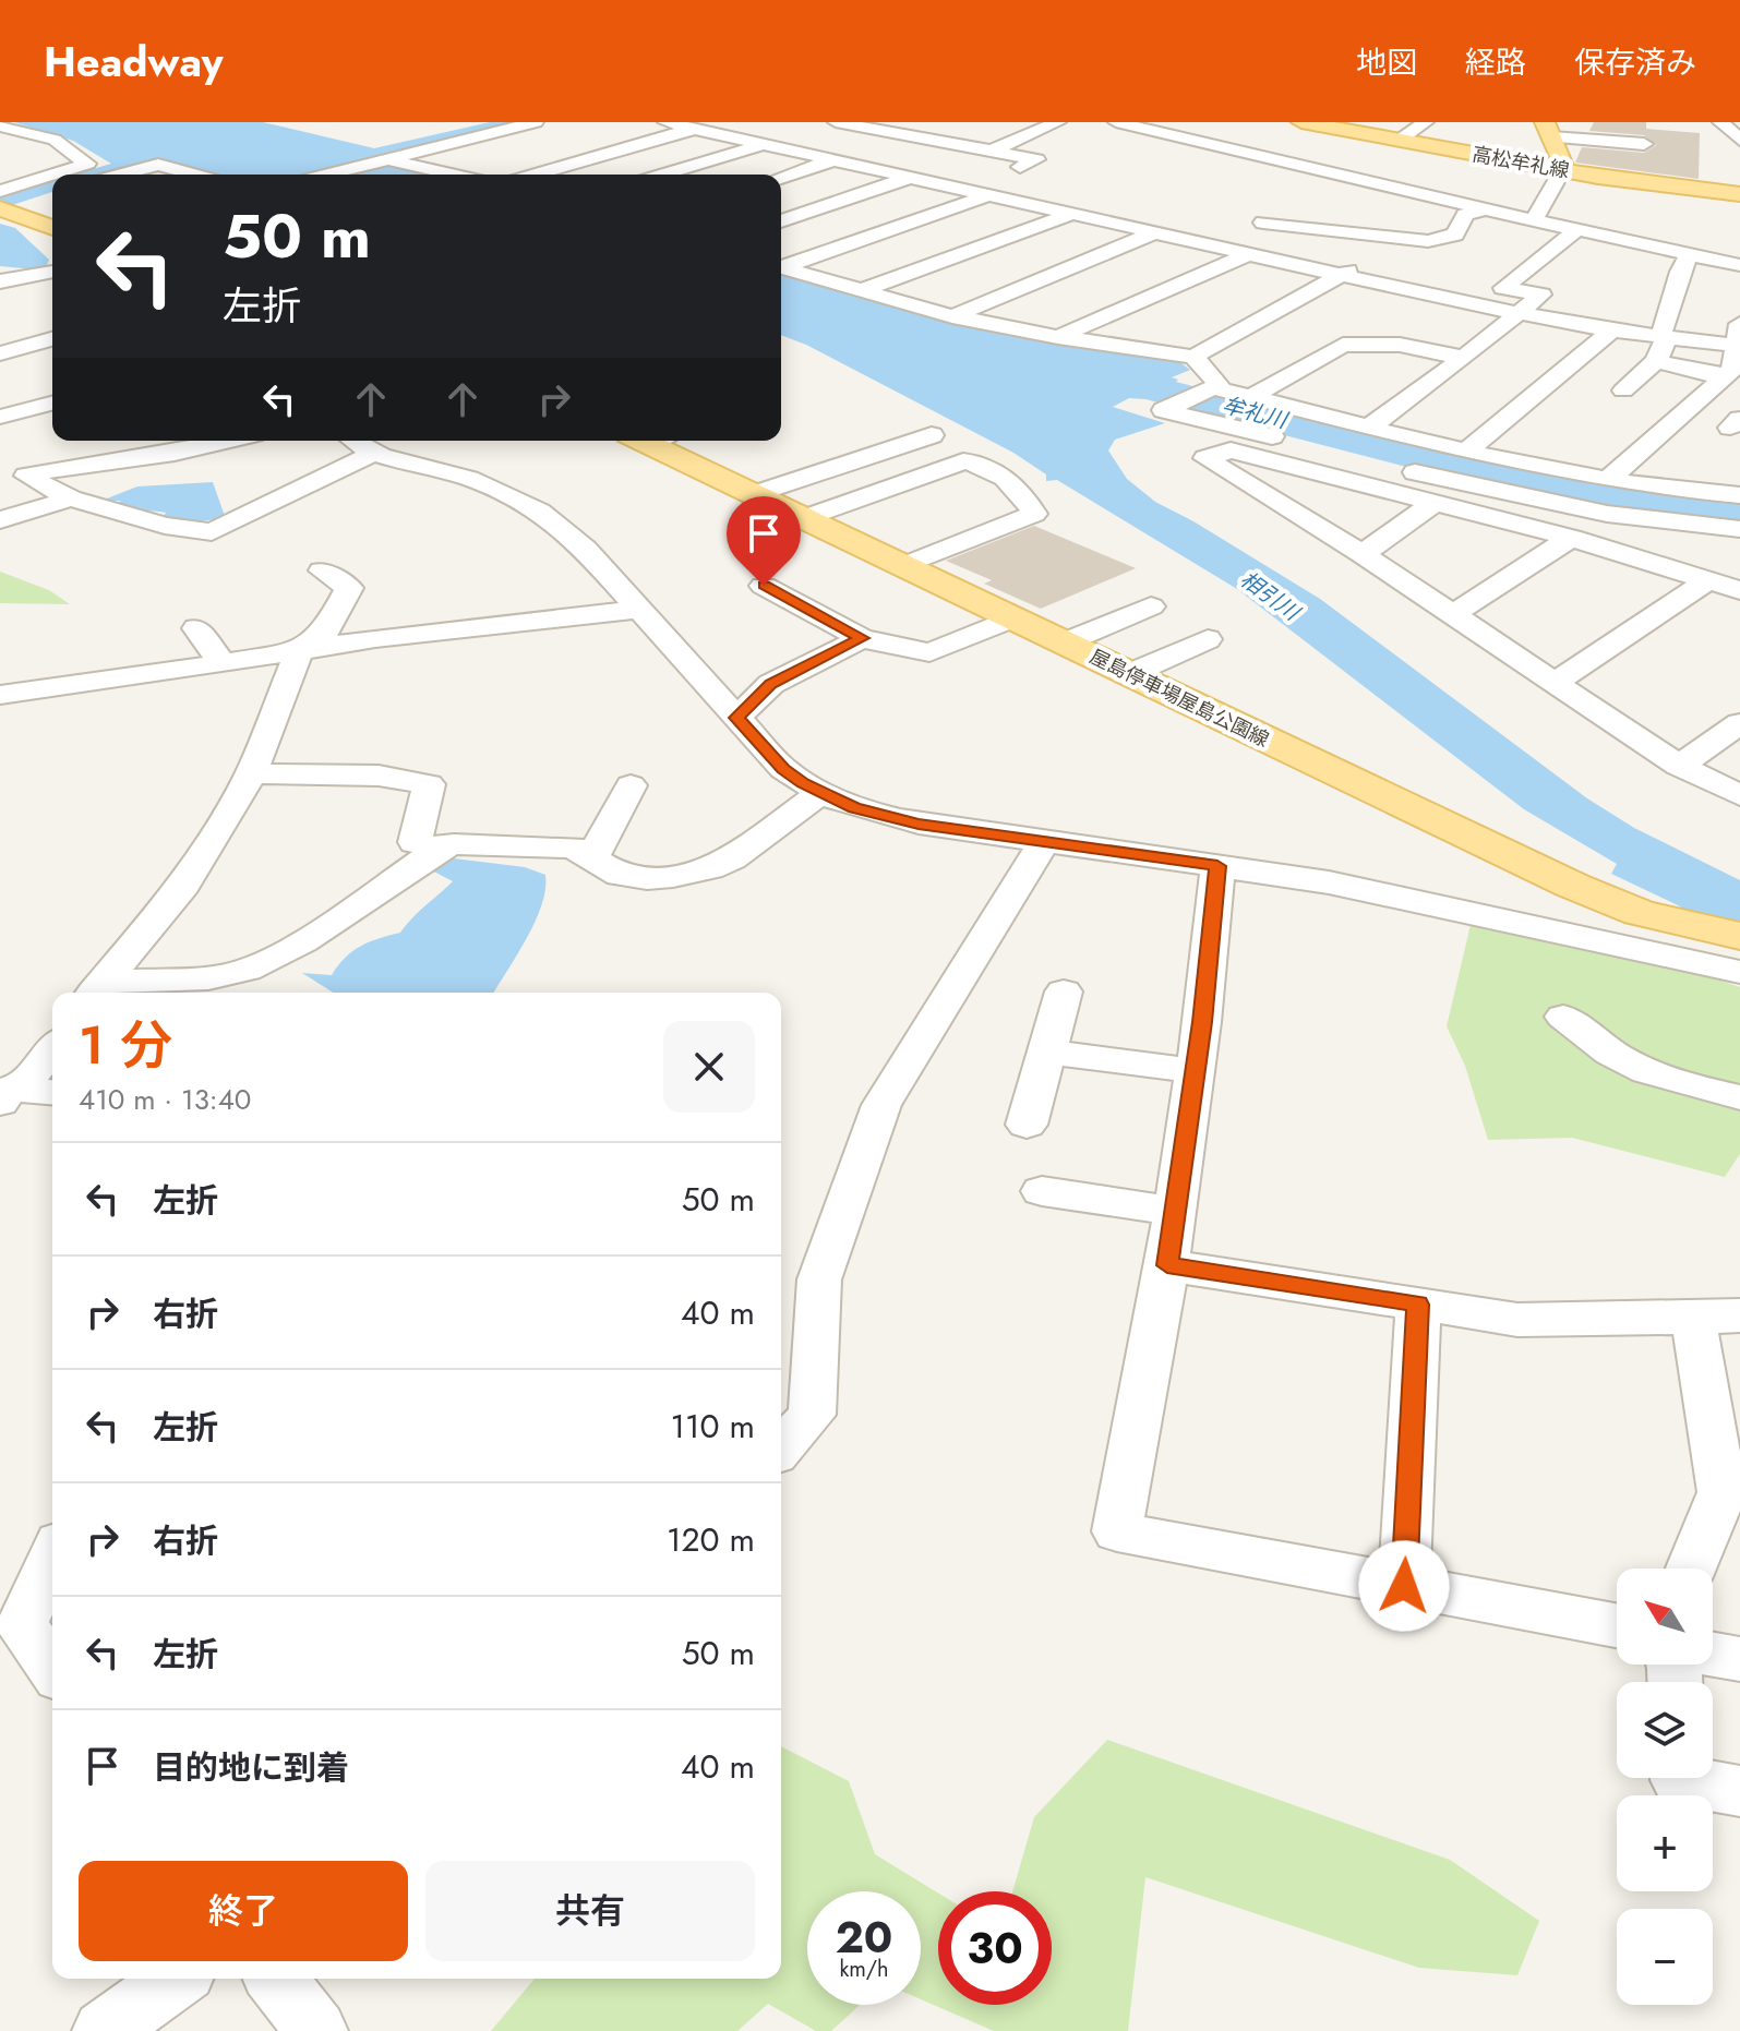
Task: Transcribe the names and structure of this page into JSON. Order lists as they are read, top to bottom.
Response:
{
  "streets": {
    "main road": ["高松牟礼線", "屋島停車場屋島公園線"]
  },
  "water": ["牟礼川", "相引川"],
  "north": "top left",
  "page": {
    "header": "Headway",
    "nav": ["地図", "経路", "保存済み"],
    "turn": ["50 m", "左折"],
    "heading": ["1 分", "410 m · 13:40"],
    "list": [
      {
        "name": "左折",
        "value": "50 m"
      },
      {
        "name": "右折",
        "value": "40 m"
      },
      {
        "name": "左折",
        "value": "110 m"
      },
      {
        "name": "右折",
        "value": "120 m"
      },
      {
        "name": "左折",
        "value": "50 m"
      },
      {
        "name": "目的地に到着",
        "value": "40 m"
      }
    ],
    "map_buttons": ["+", "−"],
    "buttons": ["終了", "共有"],
    "speed": "20 km/h",
    "limit": "30"
  }
}
